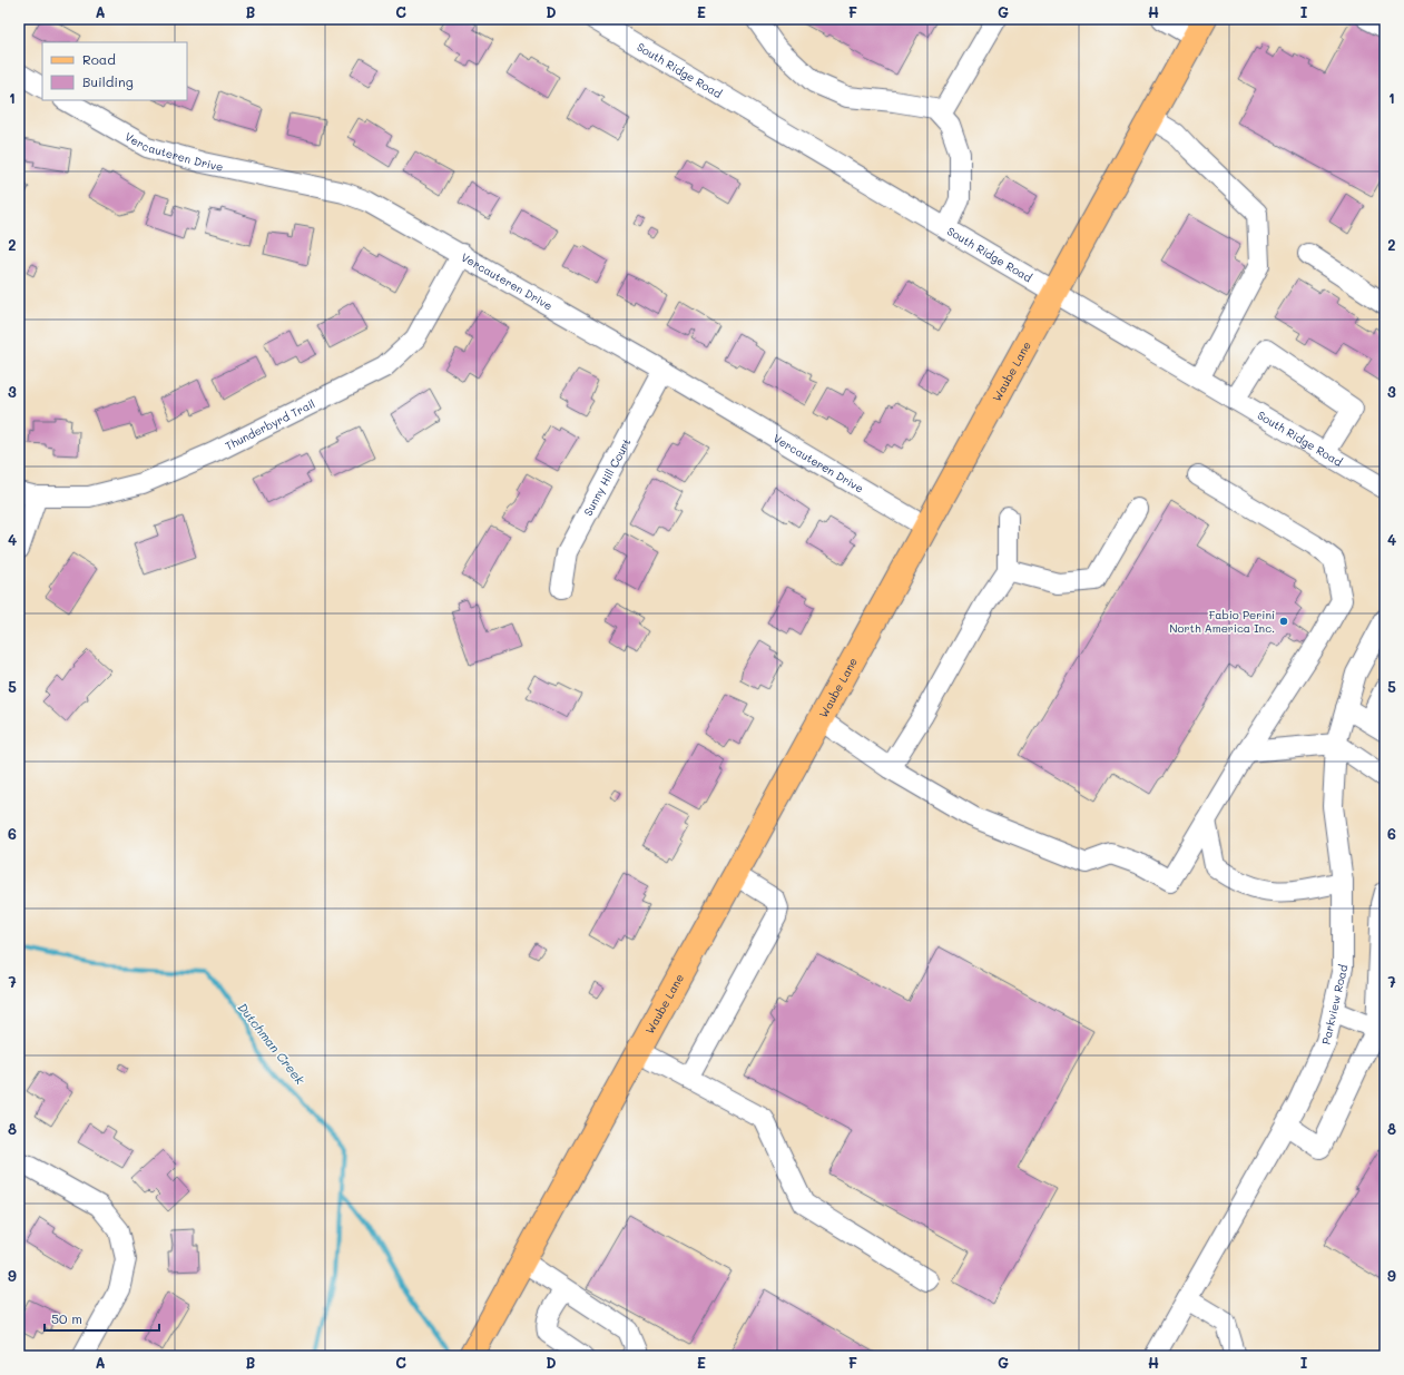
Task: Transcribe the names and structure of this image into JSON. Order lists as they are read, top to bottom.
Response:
{
  "streets": {
    "main road": ["Waube Lane"],
    "street": [
      "South Ridge Road",
      "Vercauteren Drive",
      "Thunderbyrd Trail",
      "Sunny Hill Court",
      "Parkview Road"
    ]
  },
  "crossings": [
    ["South Ridge Road", "Waube Lane"],
    ["Vercauteren Drive", "Waube Lane"],
    ["Vercauteren Drive", "Thunderbyrd Trail"],
    ["Vercauteren Drive", "Sunny Hill Court"]
  ],
  "water": ["Dutchman Creek"],
  "places": ["Fabio Perini North America Inc."],
  "legend": ["Road", "Building"],
  "scale_bar": "50 m",
  "grid": {
    "columns": [
      "A",
      "B",
      "C",
      "D",
      "E",
      "F",
      "G",
      "H",
      "I"
    ],
    "rows": [
      "1",
      "2",
      "3",
      "4",
      "5",
      "6",
      "7",
      "8",
      "9"
    ]
  }
}
